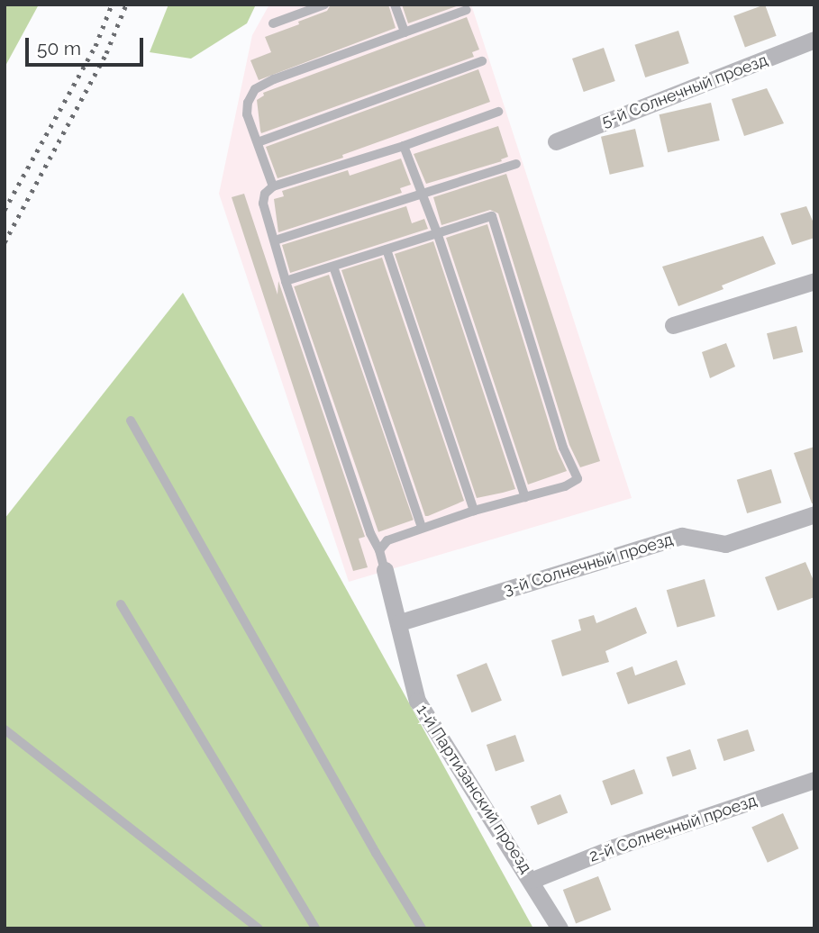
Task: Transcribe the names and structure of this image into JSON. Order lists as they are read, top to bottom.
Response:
{
  "streets": {
    "street": [
      "5-й Солнечный проезд",
      "3-й Солнечный проезд",
      "1-й Партизанский проезд",
      "2-й Солнечный проезд"
    ]
  },
  "crossings": [
    ["3-й Солнечный проезд", "1-й Партизанский проезд"],
    ["1-й Партизанский проезд", "2-й Солнечный проезд"]
  ],
  "scale_bar": "50 m"
}
